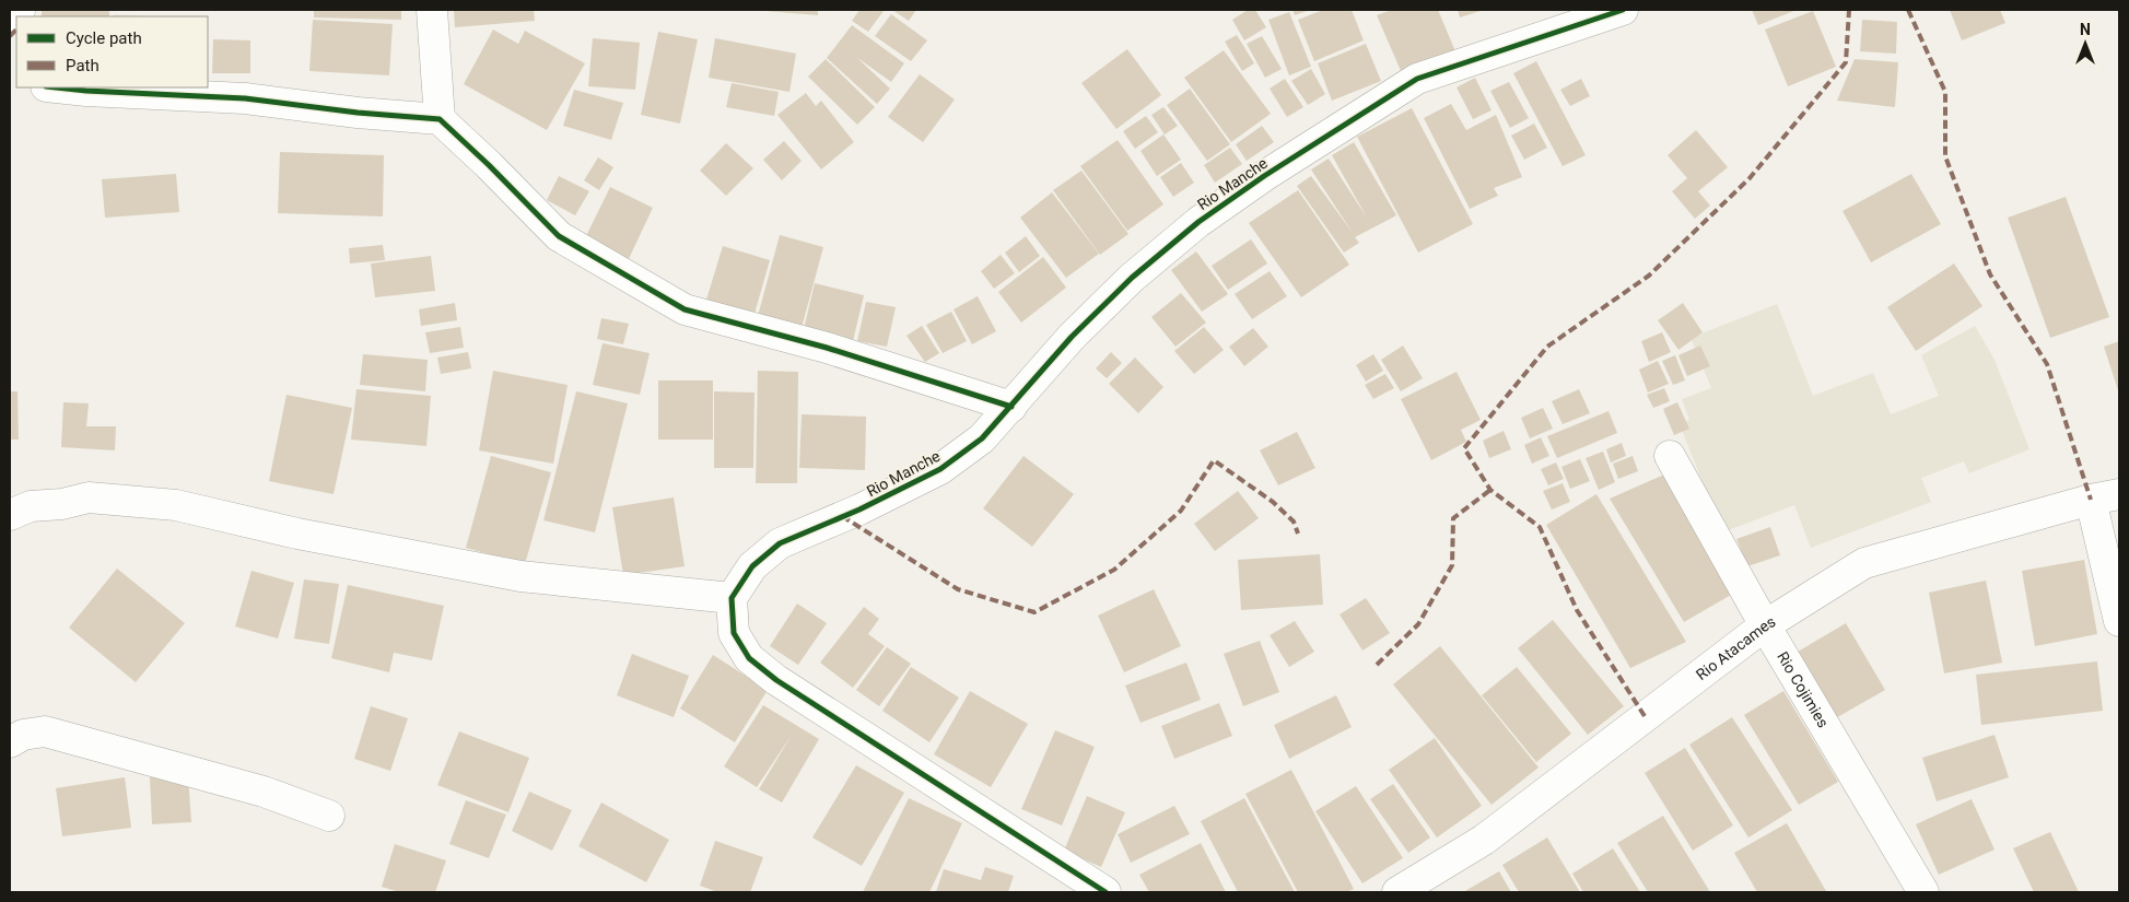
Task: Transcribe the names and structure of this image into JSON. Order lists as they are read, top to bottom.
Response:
{
  "streets": {
    "street": ["Rio Manche", "Rio Atacames", "Rio Cojimies"]
  },
  "crossings": [
    ["Rio Atacames", "Rio Cojimies"]
  ],
  "legend": ["Cycle path", "Path"],
  "north": "top"
}
